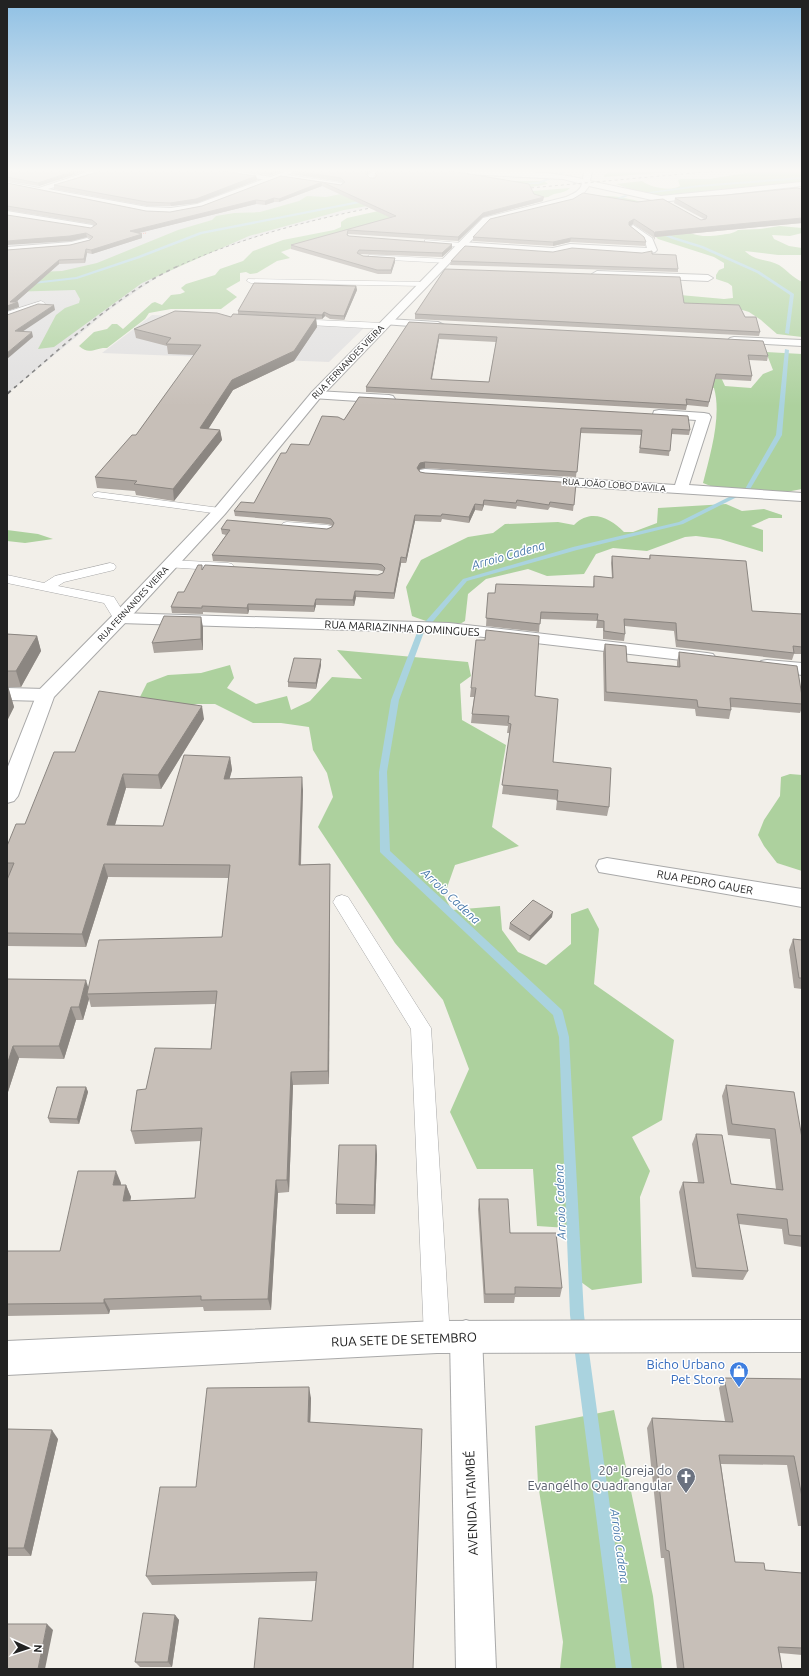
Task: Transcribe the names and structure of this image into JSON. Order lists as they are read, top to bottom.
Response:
{
  "streets": {
    "street": [
      "RUA FERNANDES VIEIRA",
      "RUA JOÃO LOBO D'AVILA",
      "RUA MARIAZINHA DOMINGUES",
      "RUA PEDRO GAUER",
      "RUA SETE DE SETEMBRO",
      "AVENIDA ITAIMBÉ"
    ]
  },
  "crossings": [
    ["RUA FERNANDES VIEIRA", "RUA MARIAZINHA DOMINGUES"],
    ["RUA SETE DE SETEMBRO", "AVENIDA ITAIMBÉ"]
  ],
  "water": ["Arroio Cadena"],
  "places": {
    "shop": ["Bicho Urbano Pet Store"],
    "church": ["20ª Igreja do Evangélho Quadrangular"]
  },
  "north": "right"
}
